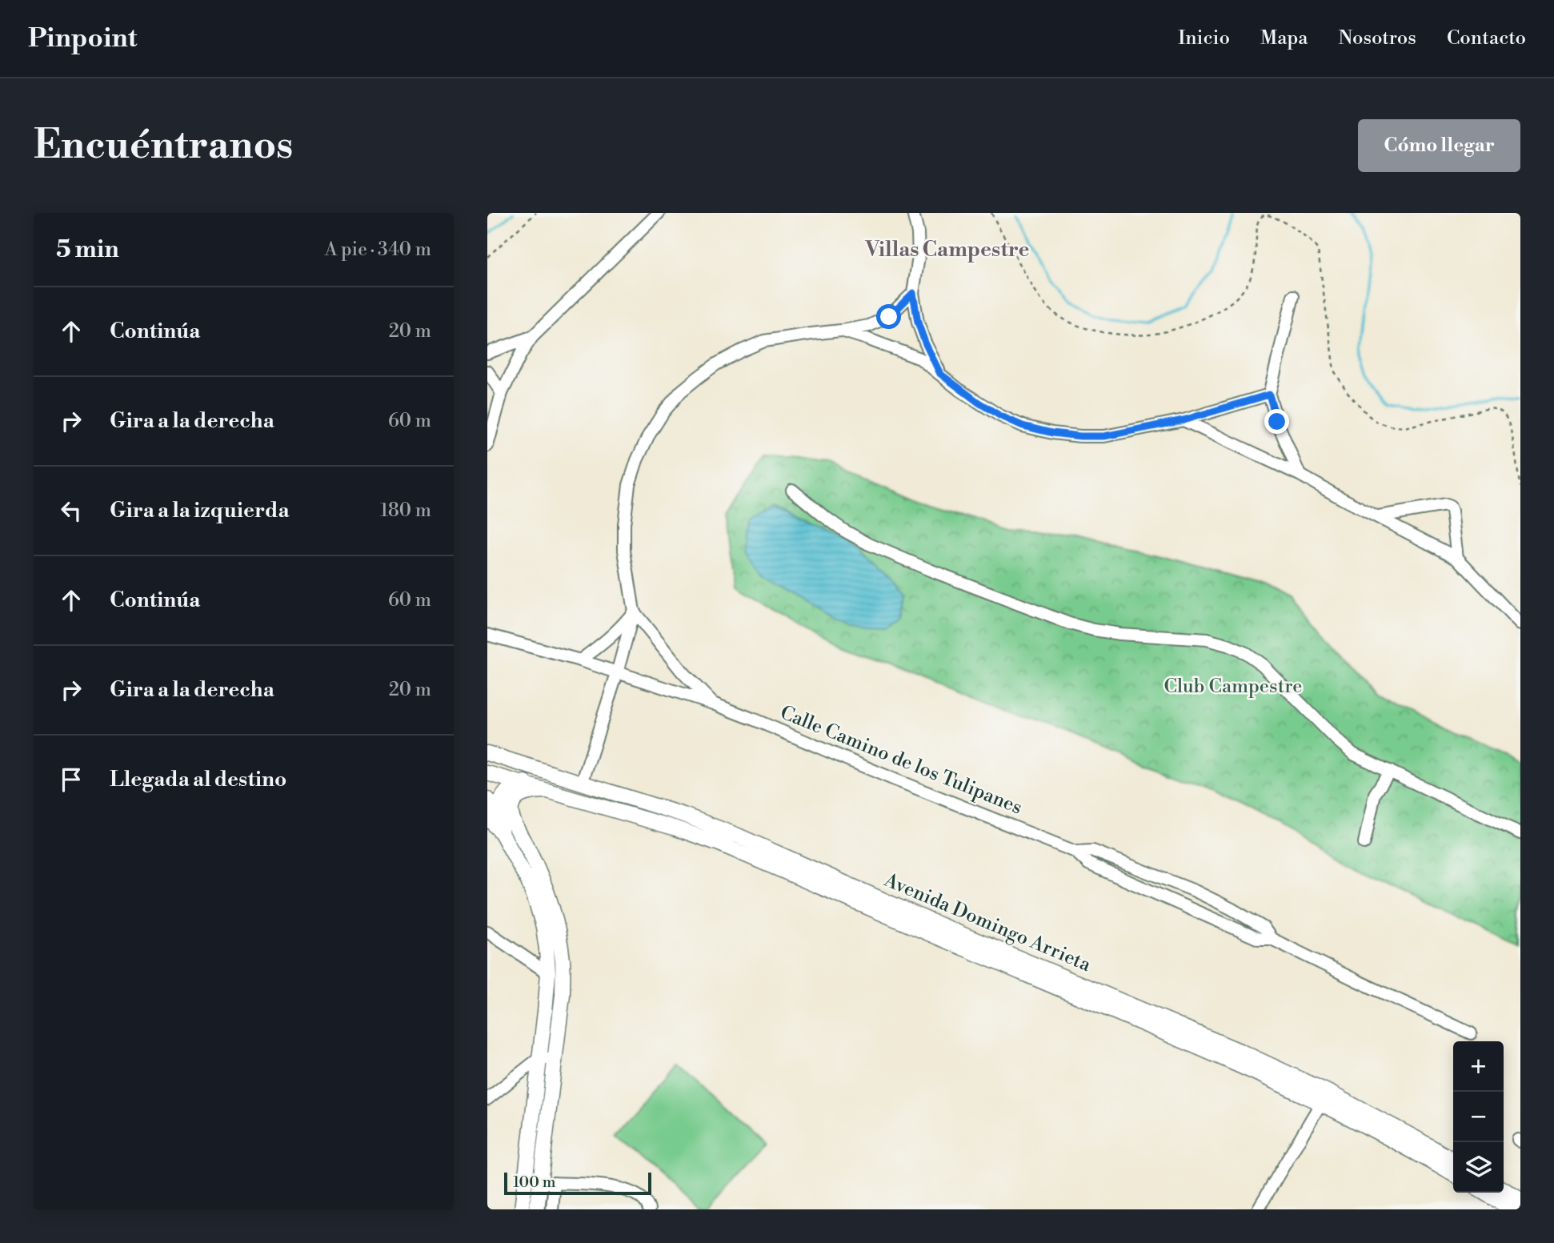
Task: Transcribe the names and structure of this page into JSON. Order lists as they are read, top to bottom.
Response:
{
  "streets": {
    "main road": ["Avenida Domingo Arrieta"],
    "street": ["Calle Camino de los Tulipanes"]
  },
  "crossings": [
    ["Calle Camino de los Tulipanes", "Avenida Domingo Arrieta"]
  ],
  "districts": ["Villas Campestre"],
  "parks": ["Club Campestre"],
  "scale_bar": "100 m",
  "page": {
    "header": "Pinpoint",
    "nav": [
      "Inicio",
      "Mapa",
      "Nosotros",
      "Contacto"
    ],
    "buttons": "Cómo llegar",
    "title": "Encuéntranos",
    "heading": ["5 min", "A pie · 340 m"],
    "list": [
      ["Continúa", "20 m"],
      ["Gira a la derecha", "60 m"],
      ["Gira a la izquierda", "180 m"],
      ["Continúa", "60 m"],
      ["Gira a la derecha", "20 m"],
      "Llegada al destino"
    ],
    "map_buttons": ["+", "−"],
    "scale": "100 m"
  }
}
